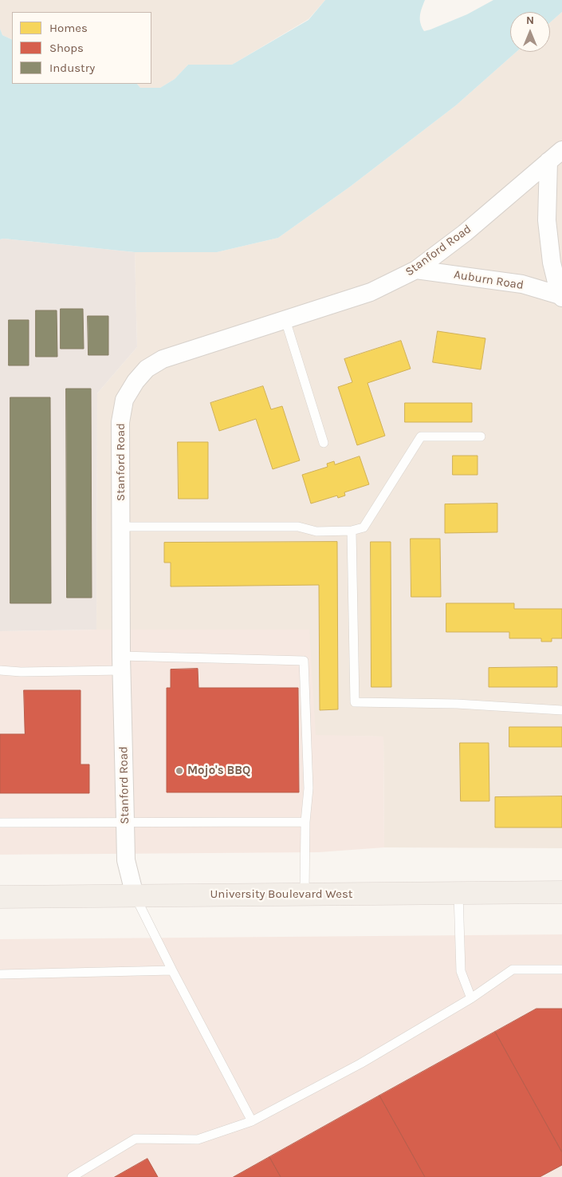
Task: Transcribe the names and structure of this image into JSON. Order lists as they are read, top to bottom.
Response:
{
  "streets": {
    "main road": ["University Boulevard West"],
    "street": ["Stanford Road", "Auburn Road"]
  },
  "crossings": [
    ["Stanford Road", "Auburn Road"],
    ["Stanford Road", "University Boulevard West"]
  ],
  "places": ["Mojo's BBQ"],
  "legend": ["Homes", "Shops", "Industry"],
  "north": "top"
}
